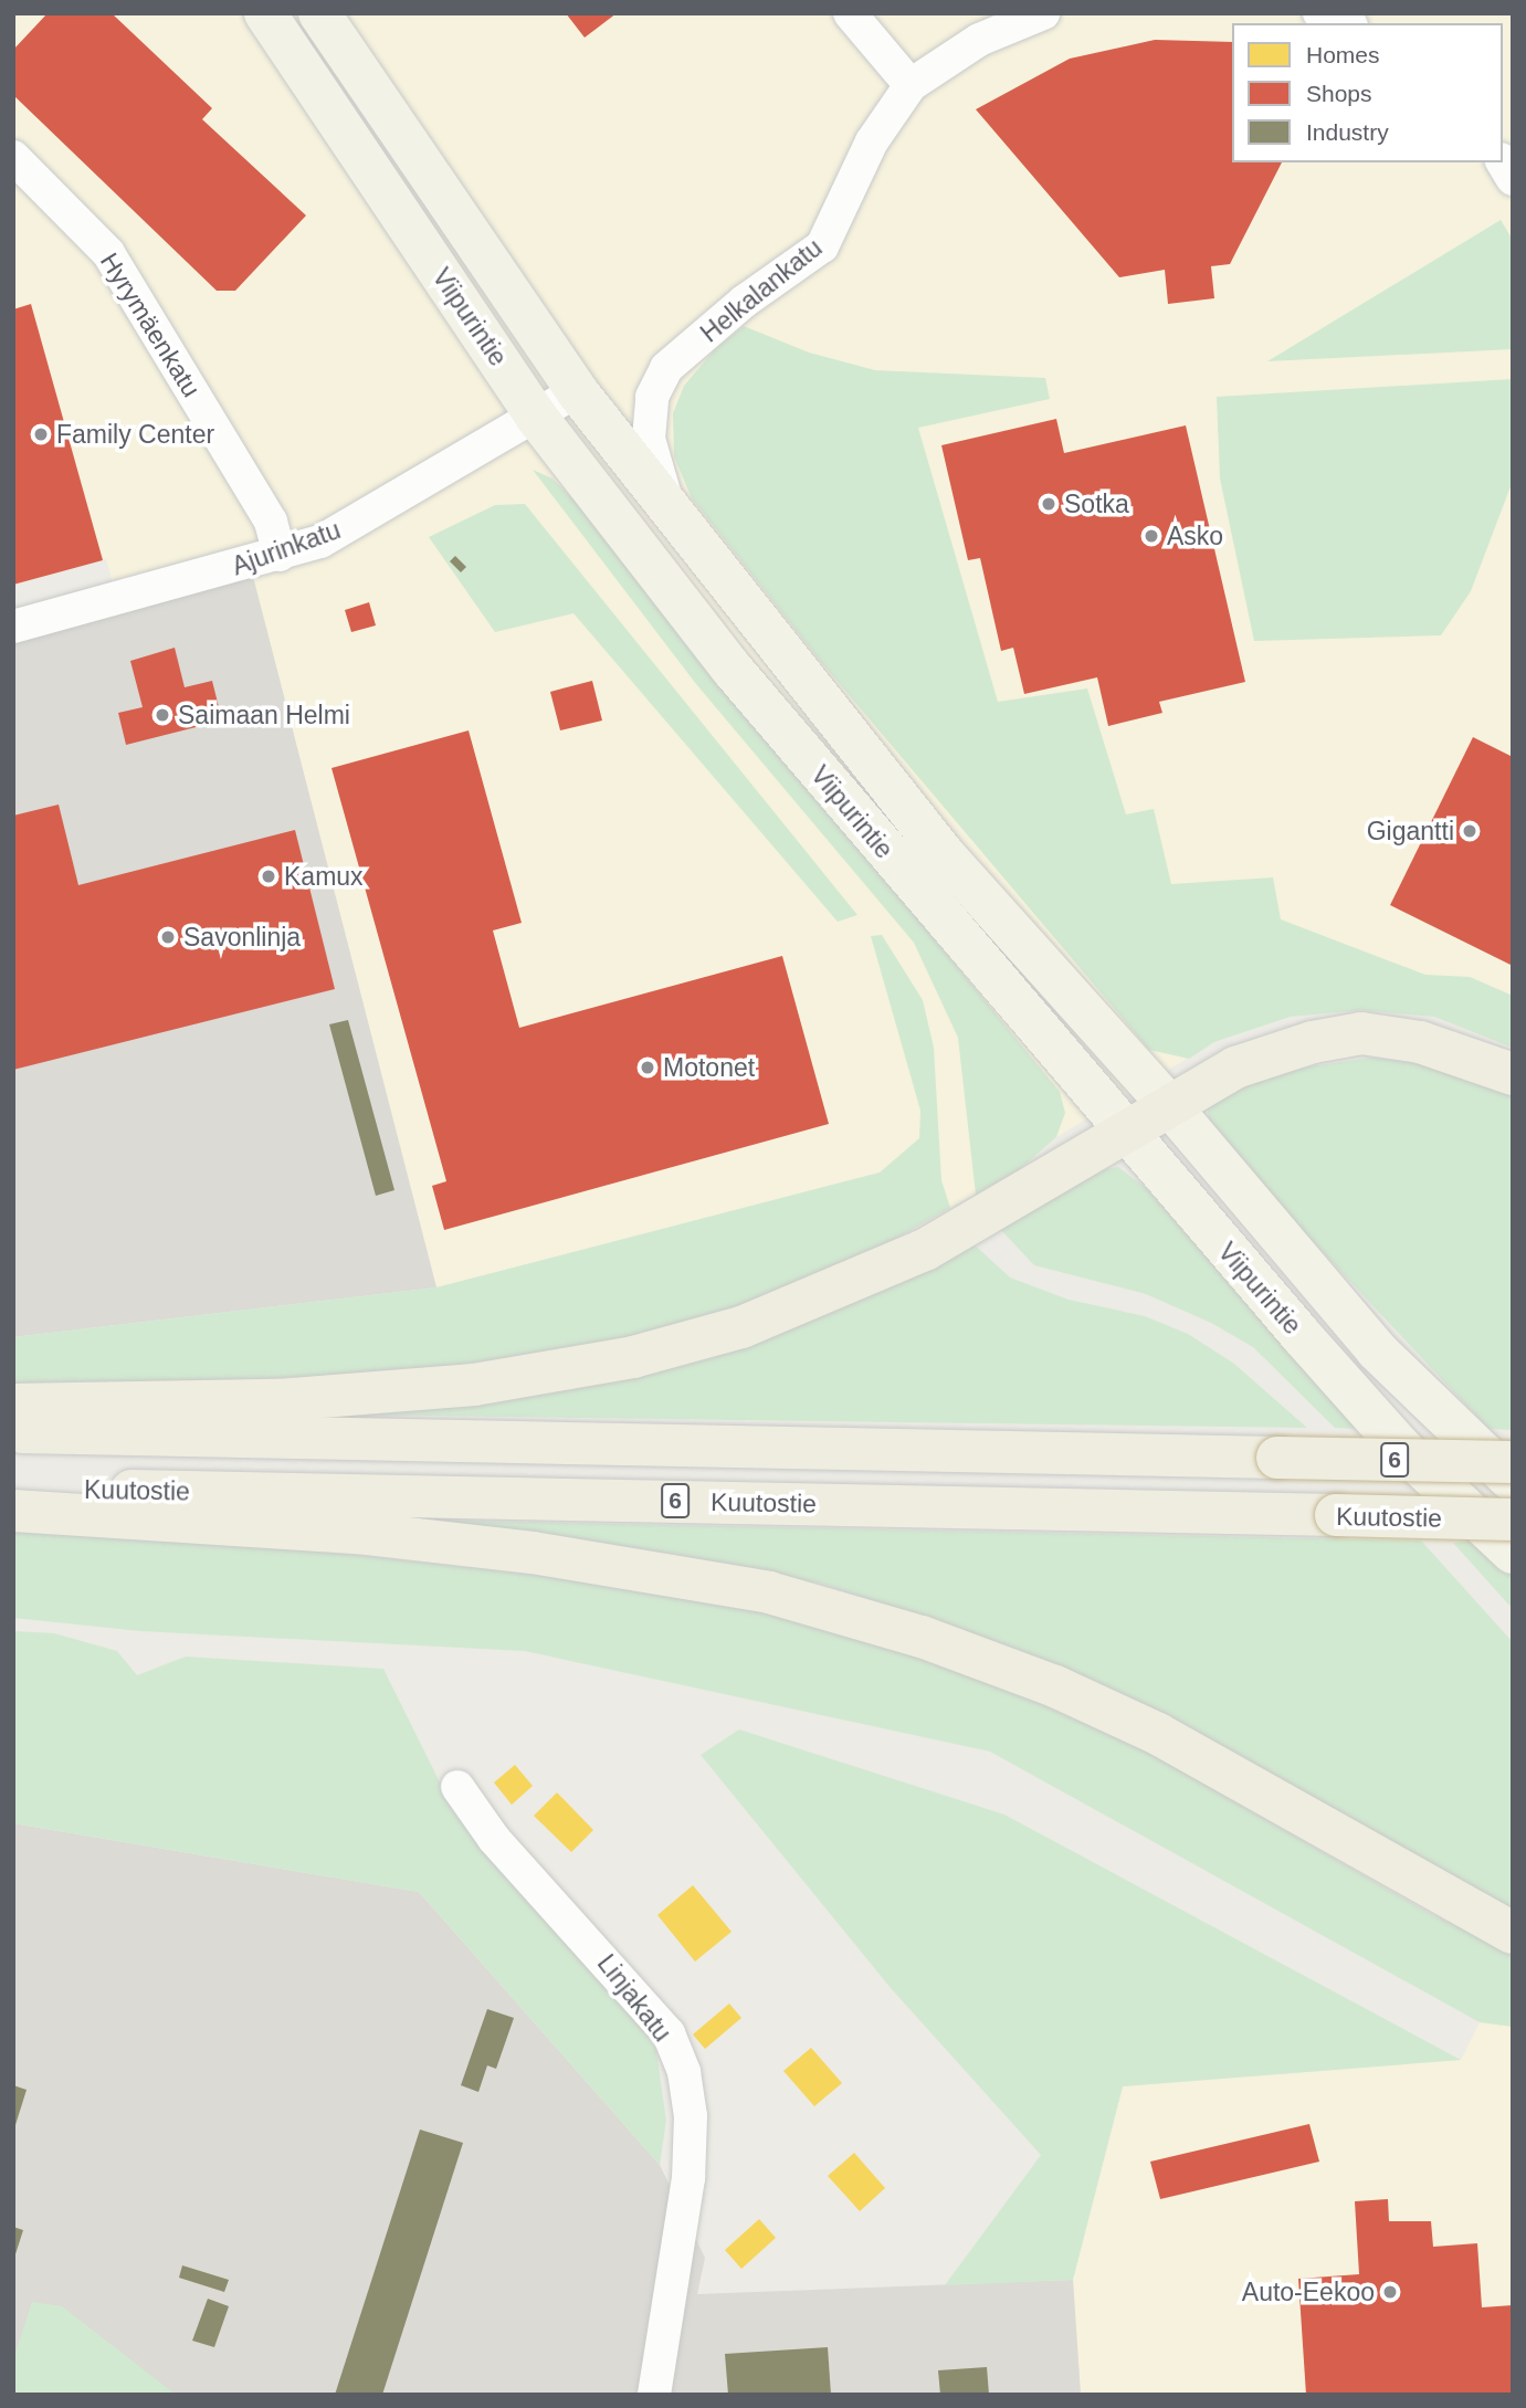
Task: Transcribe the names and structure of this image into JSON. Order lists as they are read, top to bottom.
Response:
{
  "streets": {
    "highway": ["6", "Kuutostie"],
    "main road": ["Viipurintie"],
    "street": [
      "Helkalankatu",
      "Hyrymäenkatu",
      "Ajurinkatu",
      "Linjakatu"
    ]
  },
  "crossings": [
    ["Helkalankatu", "Viipurintie"],
    ["Viipurintie", "Ajurinkatu"],
    ["Hyrymäenkatu", "Ajurinkatu"]
  ],
  "places": [
    "Family Center",
    "Sotka",
    "Asko",
    "Saimaan Helmi",
    "Gigantti",
    "Kamux",
    "Savonlinja",
    "Motonet",
    "Auto-Eekoo"
  ],
  "legend": ["Homes", "Shops", "Industry"]
}
